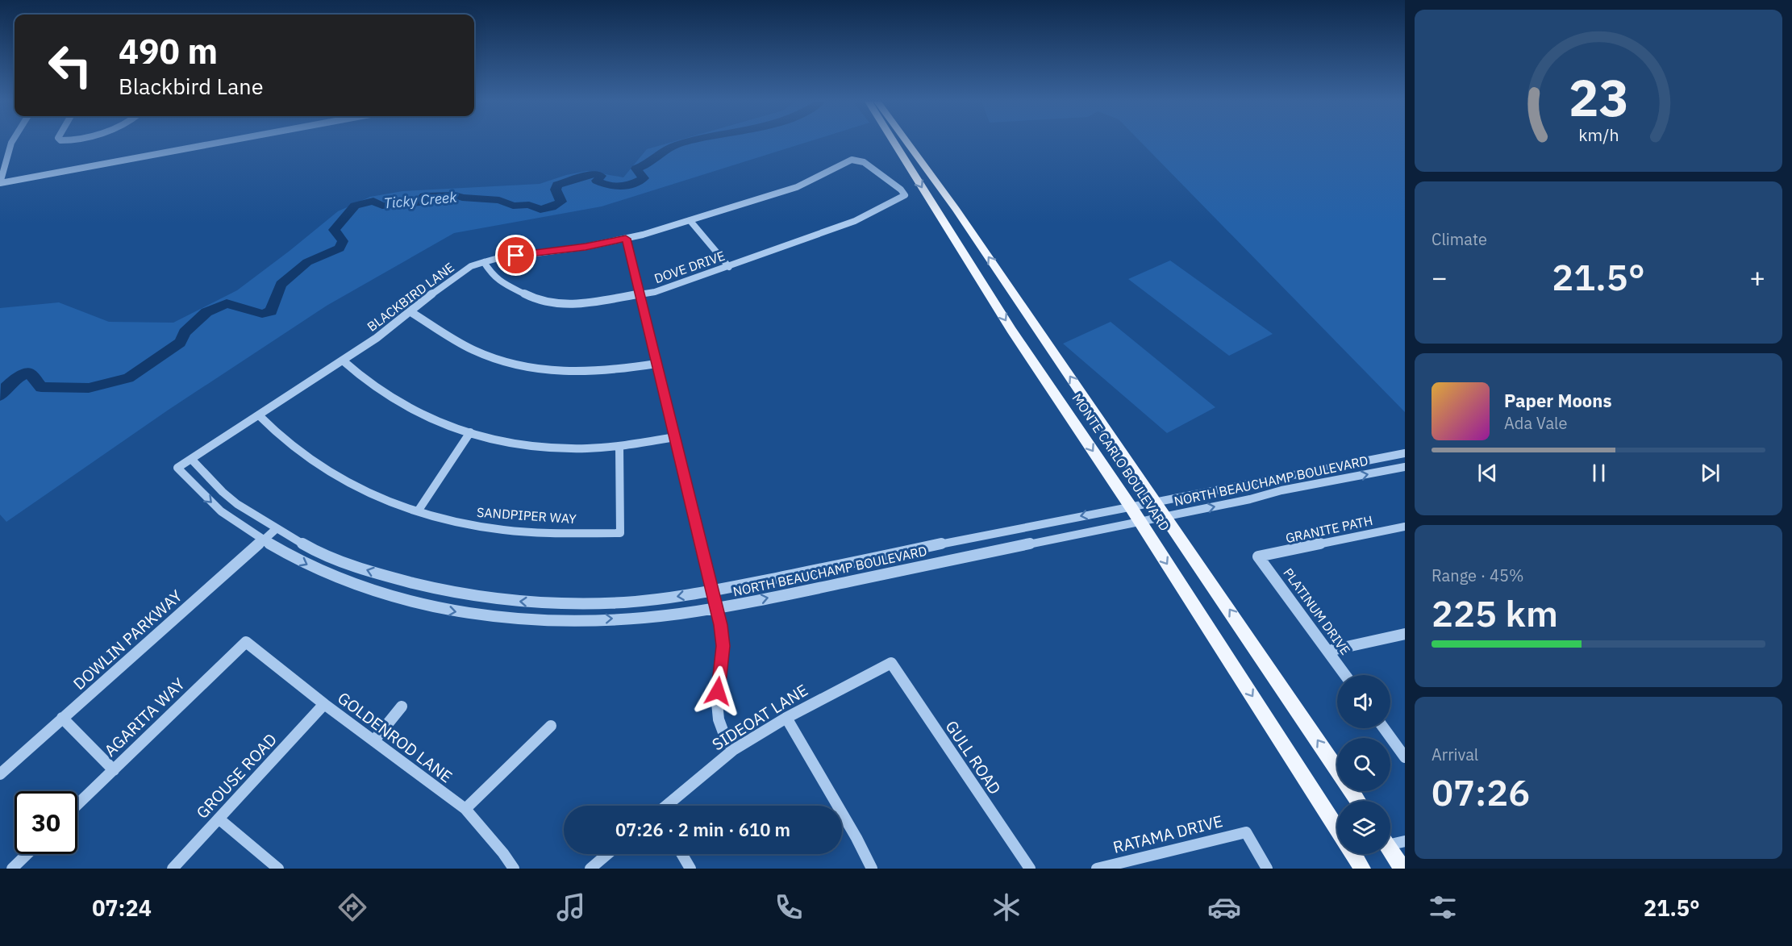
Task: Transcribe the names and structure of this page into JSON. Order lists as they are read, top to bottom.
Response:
{
  "streets": {
    "main road": ["MONTE CARLO BOULEVARD"],
    "street": [
      "DOVE DRIVE",
      "BLACKBIRD LANE",
      "NORTH BEAUCHAMP BOULEVARD",
      "SANDPIPER WAY",
      "GRANITE PATH",
      "PLATINUM DRIVE",
      "DOWLIN PARKWAY",
      "AGARITA WAY",
      "SIDEOAT LANE",
      "GOLDENROD LANE",
      "GULL ROAD",
      "GROUSE ROAD",
      "RATAMA DRIVE"
    ]
  },
  "crossings": [
    ["DOVE DRIVE", "BLACKBIRD LANE"],
    ["BLACKBIRD LANE", "NORTH BEAUCHAMP BOULEVARD"],
    ["BLACKBIRD LANE", "SANDPIPER WAY"],
    ["MONTE CARLO BOULEVARD", "NORTH BEAUCHAMP BOULEVARD"],
    ["NORTH BEAUCHAMP BOULEVARD", "DOWLIN PARKWAY"],
    ["GRANITE PATH", "PLATINUM DRIVE"],
    ["AGARITA WAY", "GOLDENROD LANE"],
    ["SIDEOAT LANE", "GULL ROAD"],
    ["GOLDENROD LANE", "GROUSE ROAD"]
  ],
  "water": ["Ticky Creek"],
  "page": {
    "turn": ["490 m", "Blackbird Lane"],
    "tile": [
      "Climate",
      ["Range · 45%", "225 km"],
      ["Arrival", "07:26"]
    ],
    "heat": ["−", "21.5°", "+"],
    "song": ["Paper Moons", "Ada Vale"],
    "limit": "30",
    "trip": "07:26 · 2 min · 610 m",
    "tabs": ["07:24", "21.5°"],
    "gauge": ["23", "km/h"]
  }
}
